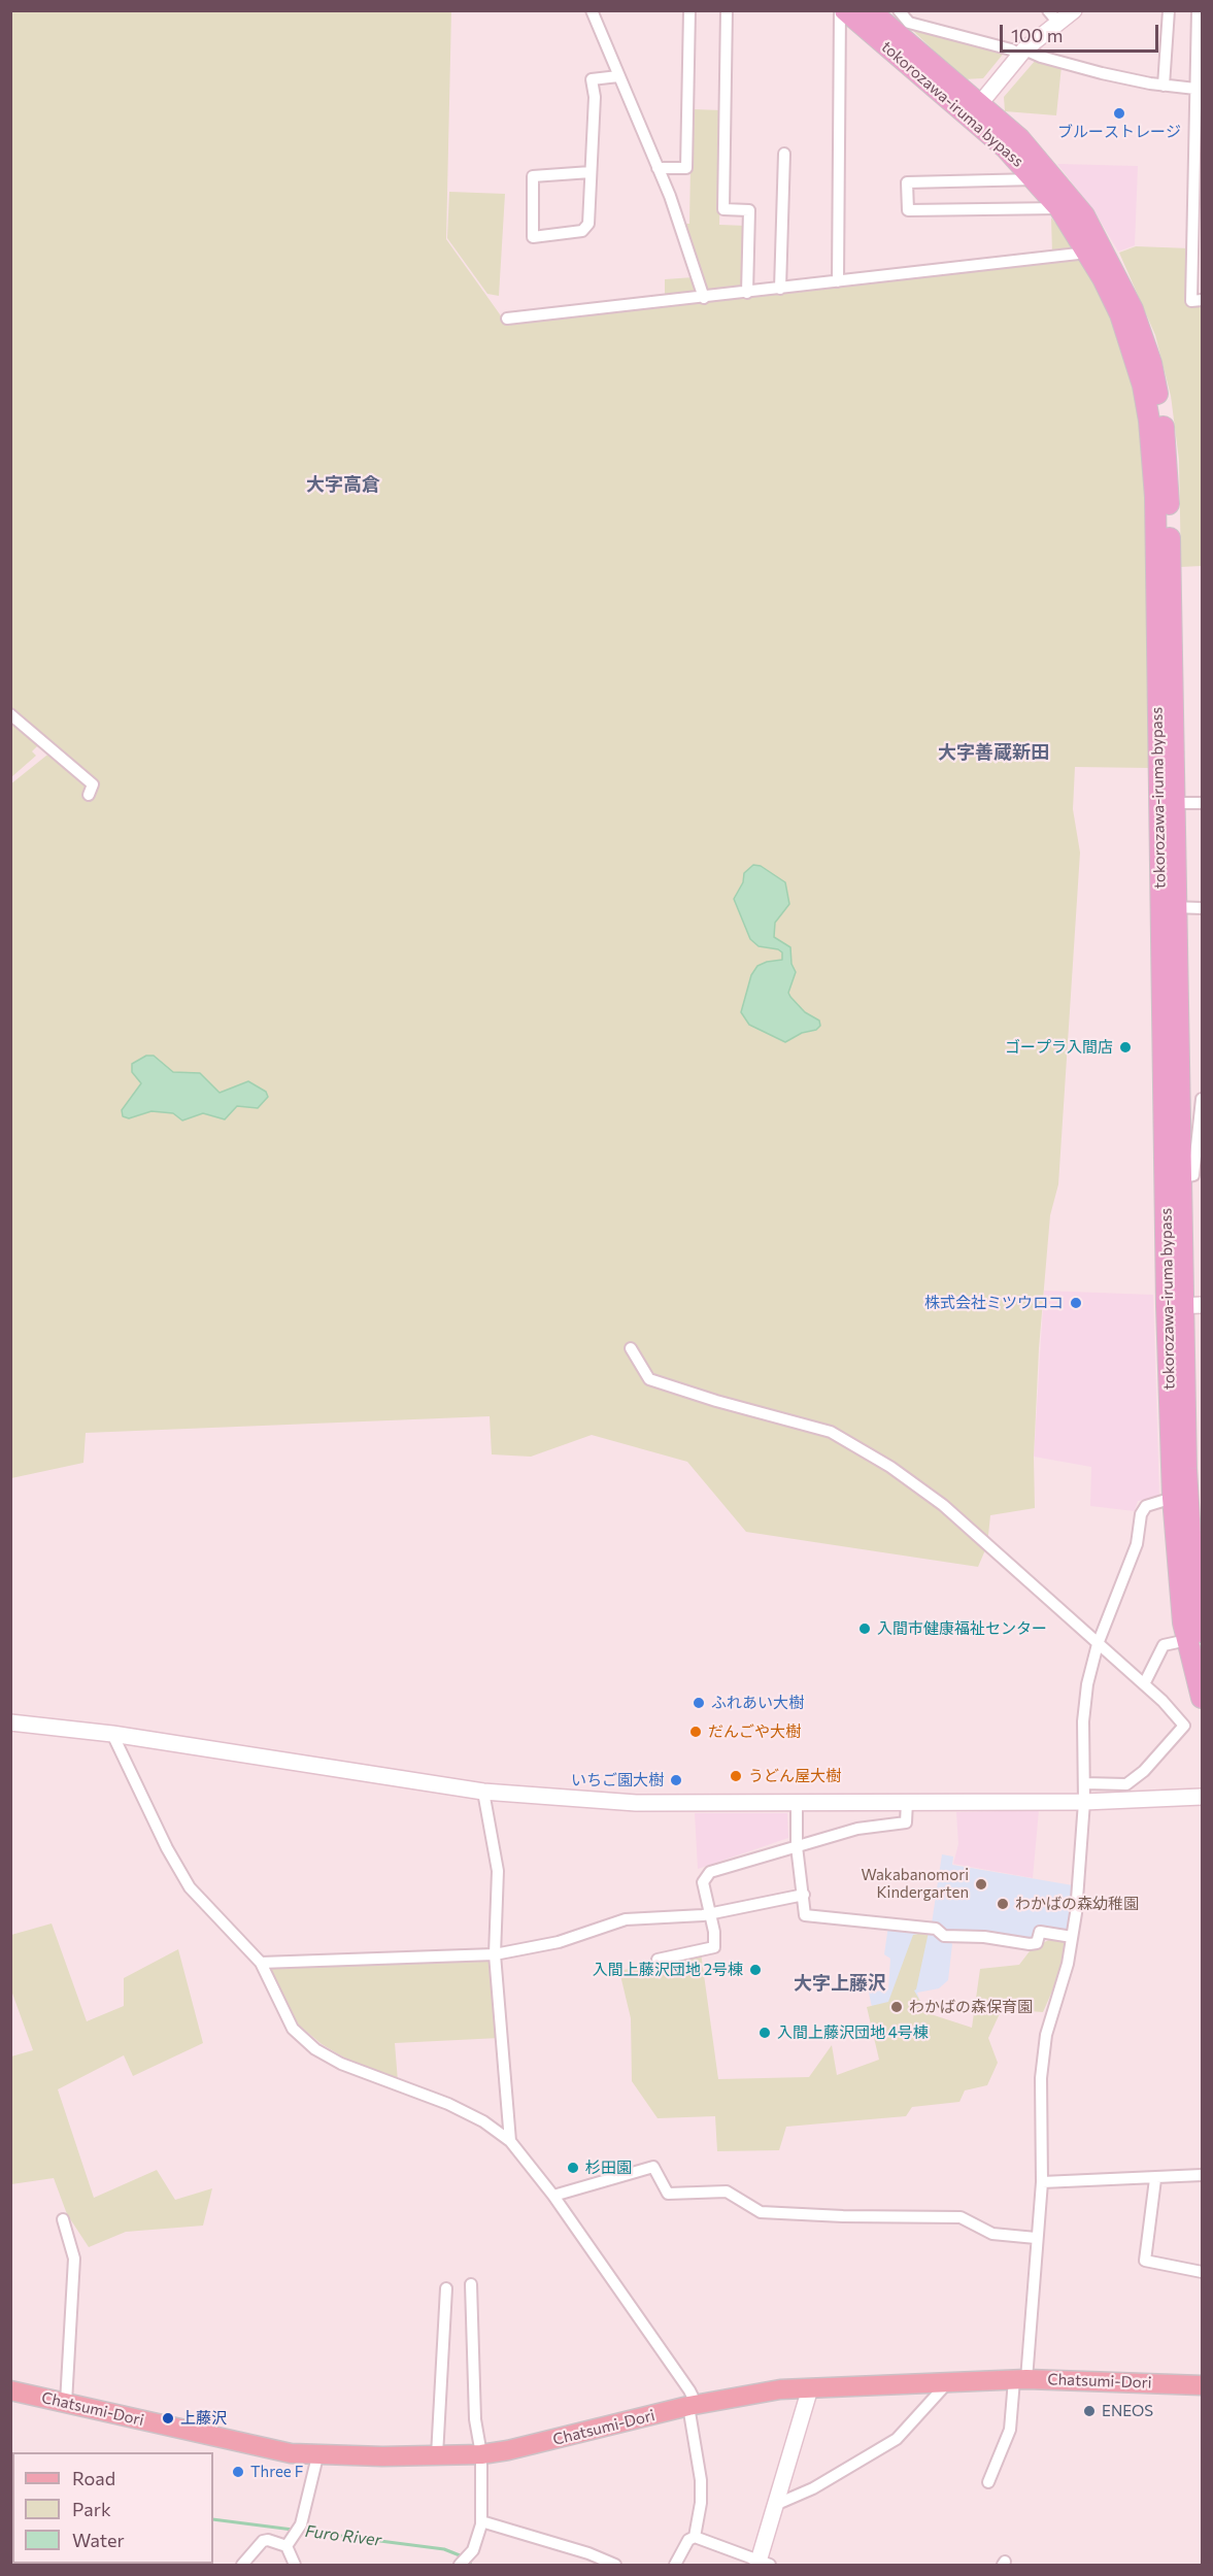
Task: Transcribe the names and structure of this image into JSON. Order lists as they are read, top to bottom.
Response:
{
  "streets": {
    "highway": ["tokorozawa-iruma bypass"],
    "main road": ["Chatsumi-Dori"]
  },
  "districts": ["大字高倉", "大字善蔵新田", "大字上藤沢"],
  "water": ["Furo River"],
  "places": [
    "ブルーストレージ",
    "ゴープラ入間店",
    "株式会社ミツウロコ",
    "入間市健康福祉センター",
    "ふれあい大樹",
    "だんごや大樹",
    "うどん屋大樹",
    "いちご園大樹",
    "Wakabanomori Kindergarten",
    "わかばの森幼稚園",
    "入間上藤沢団地 2号棟",
    "わかばの森保育園",
    "入間上藤沢団地 4号棟",
    "杉田園",
    "ENEOS",
    "上藤沢",
    "Three F"
  ],
  "legend": ["Road", "Park", "Water"],
  "scale_bar": "100 m"
}
